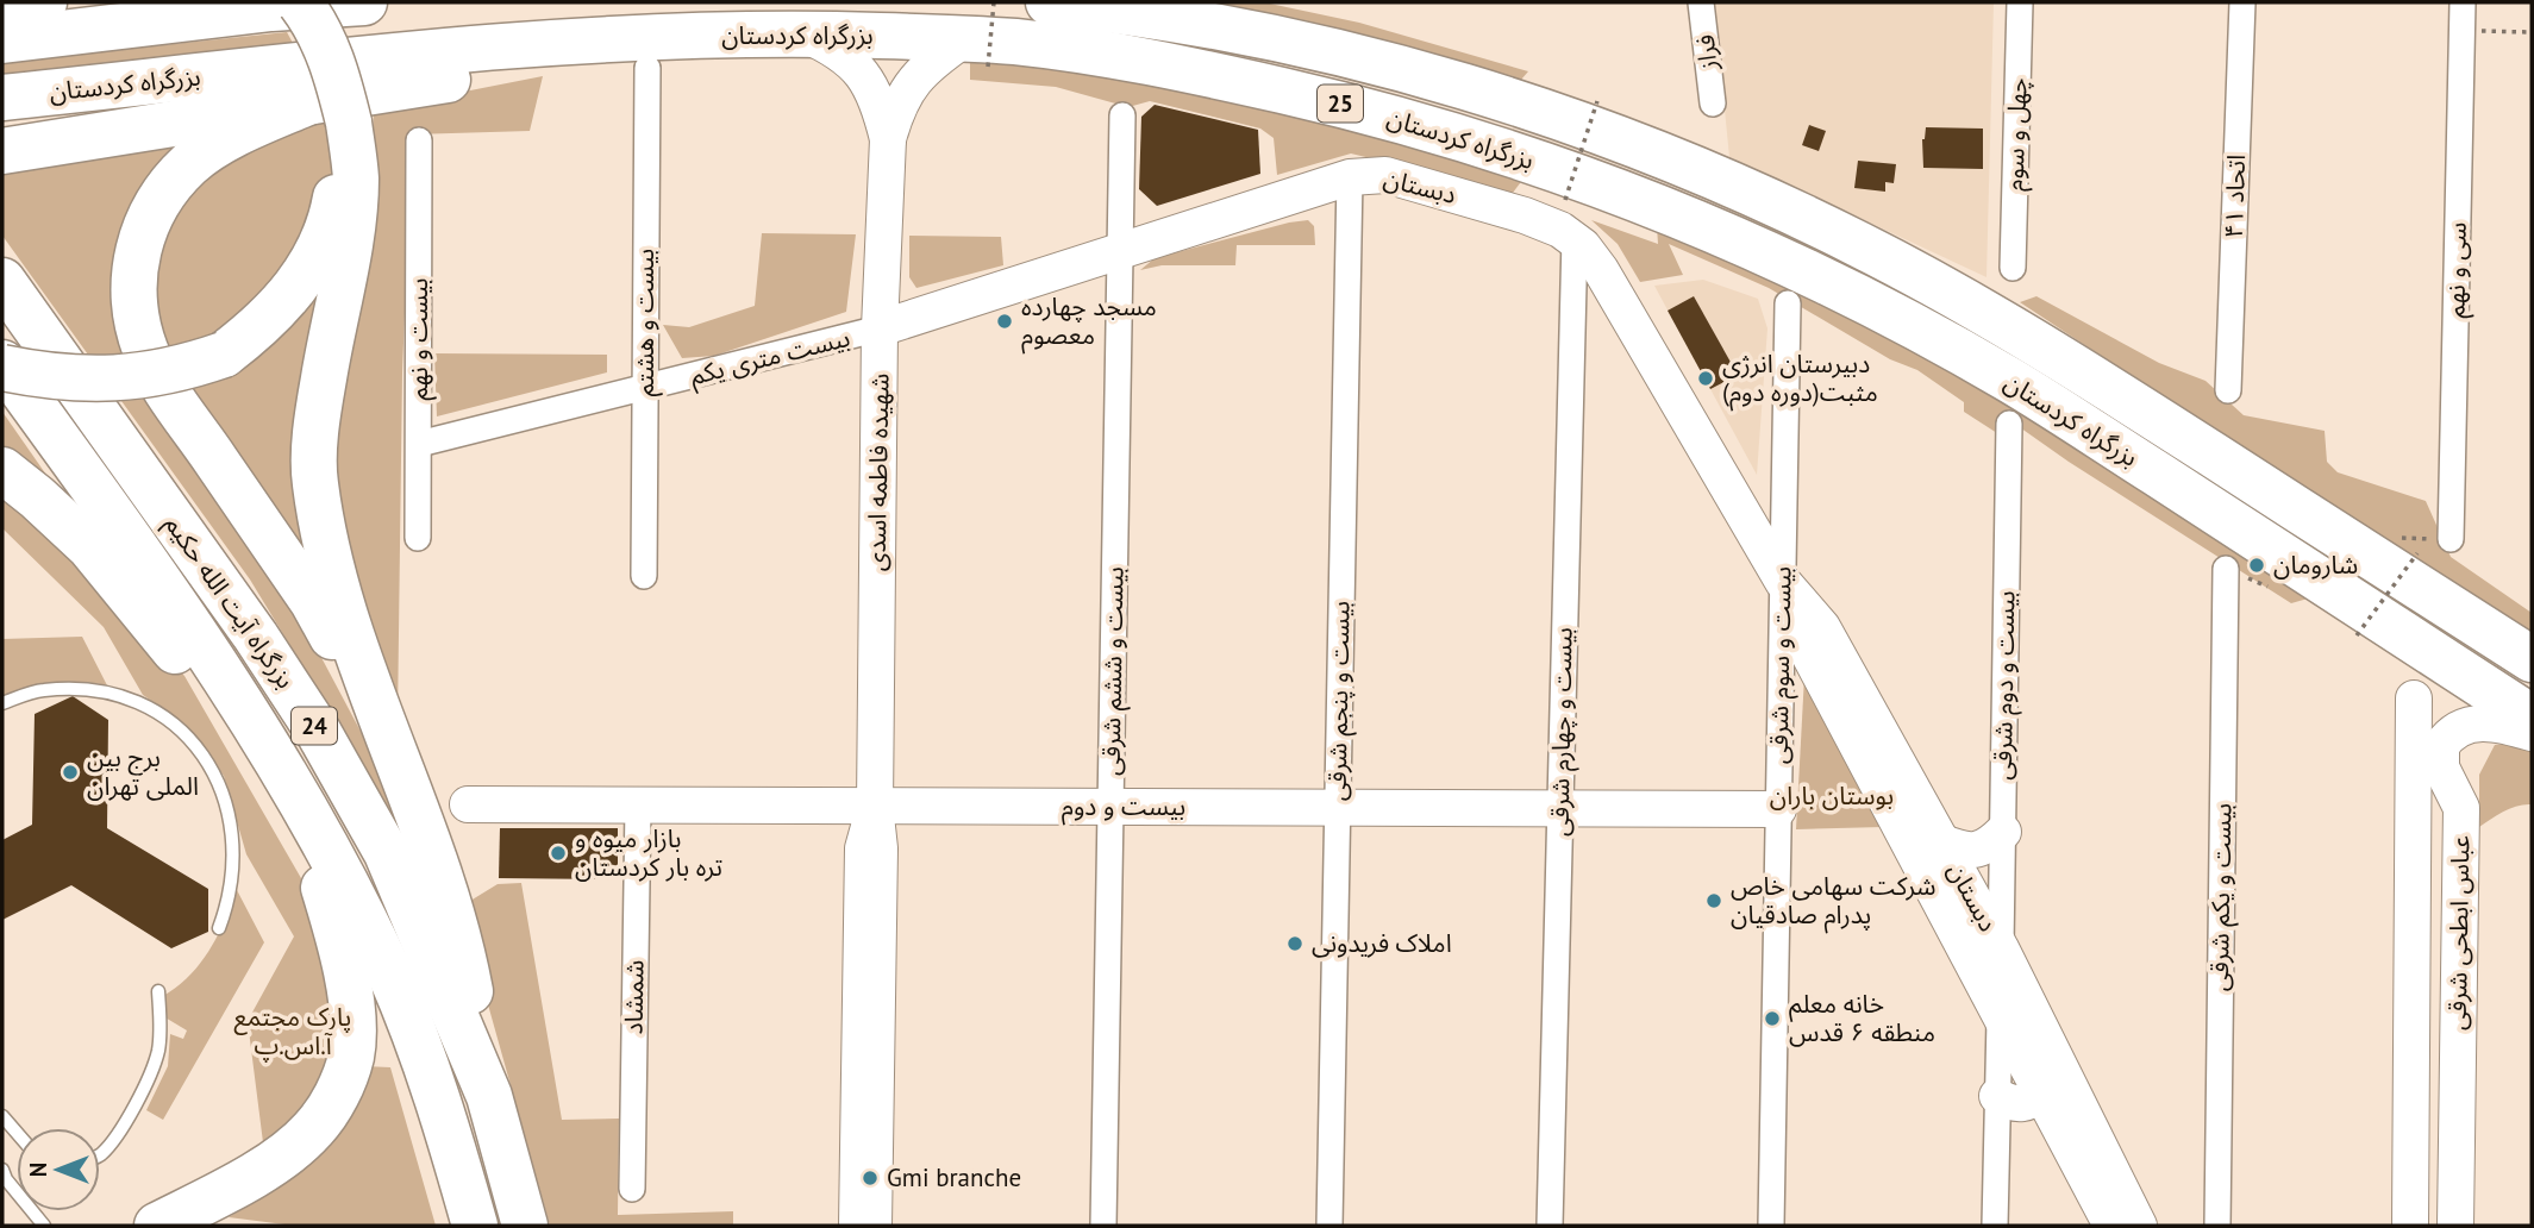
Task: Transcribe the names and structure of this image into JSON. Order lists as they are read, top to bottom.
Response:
{
  "streets": {
    "highway": [
      "بزرگراه کردستان",
      "25",
      "بزرگراه آیت الله حکیم",
      "24"
    ],
    "street": [
      "فراز",
      "چهل و سوم",
      "دبستان",
      "اتحاد ۴۱",
      "سی و نهم",
      "بیست و هشتم",
      "بیست و نهم",
      "بیست متری یکم",
      "شهیده فاطمه اسدی",
      "بیست و سوم شرقی",
      "بیست و ششم شرقی",
      "بیست و دوم شرقی",
      "بیست و پنجم شرقی",
      "بیست و چهارم شرقی",
      "بیست و دوم",
      "بیست و یکم شرقی",
      "عباس ابطحی شرقی",
      "شمشاد"
    ]
  },
  "crossings": [
    ["بزرگراه کردستان", "بیست و هشتم"],
    ["دبستان", "بیست متری یکم"],
    ["دبستان", "شهیده فاطمه اسدی"],
    ["دبستان", "بیست و سوم شرقی"],
    ["دبستان", "بیست و ششم شرقی"],
    ["دبستان", "بیست و دوم شرقی"],
    ["دبستان", "بیست و پنجم شرقی"],
    ["دبستان", "بیست و چهارم شرقی"],
    ["بیست و هشتم", "بیست متری یکم"],
    ["بیست و نهم", "بیست متری یکم"],
    ["بیست متری یکم", "شهیده فاطمه اسدی"],
    ["شهیده فاطمه اسدی", "بیست و دوم"],
    ["بیست و سوم شرقی", "بیست و دوم"],
    ["بیست و ششم شرقی", "بیست و دوم"],
    ["بیست و پنجم شرقی", "بیست و دوم"],
    ["بیست و چهارم شرقی", "بیست و دوم"],
    ["بیست و دوم", "شمشاد"]
  ],
  "parks": ["بوستان باران", "پارک مجتمع آ.اس.پ"],
  "places": [
    "مسجد چهارده معصوم",
    "دبیرستان انرژی مثبت(دوره دوم)",
    "شارومان",
    "برج بین الملی تهران",
    "بازار میوه و تره بار کردستان",
    "شرکت سهامی خاص پدرام صادقیان",
    "املاک فریدونی",
    "خانه معلم منطقه ۶ قدس",
    "Gmi branche"
  ],
  "north": "left"
}
